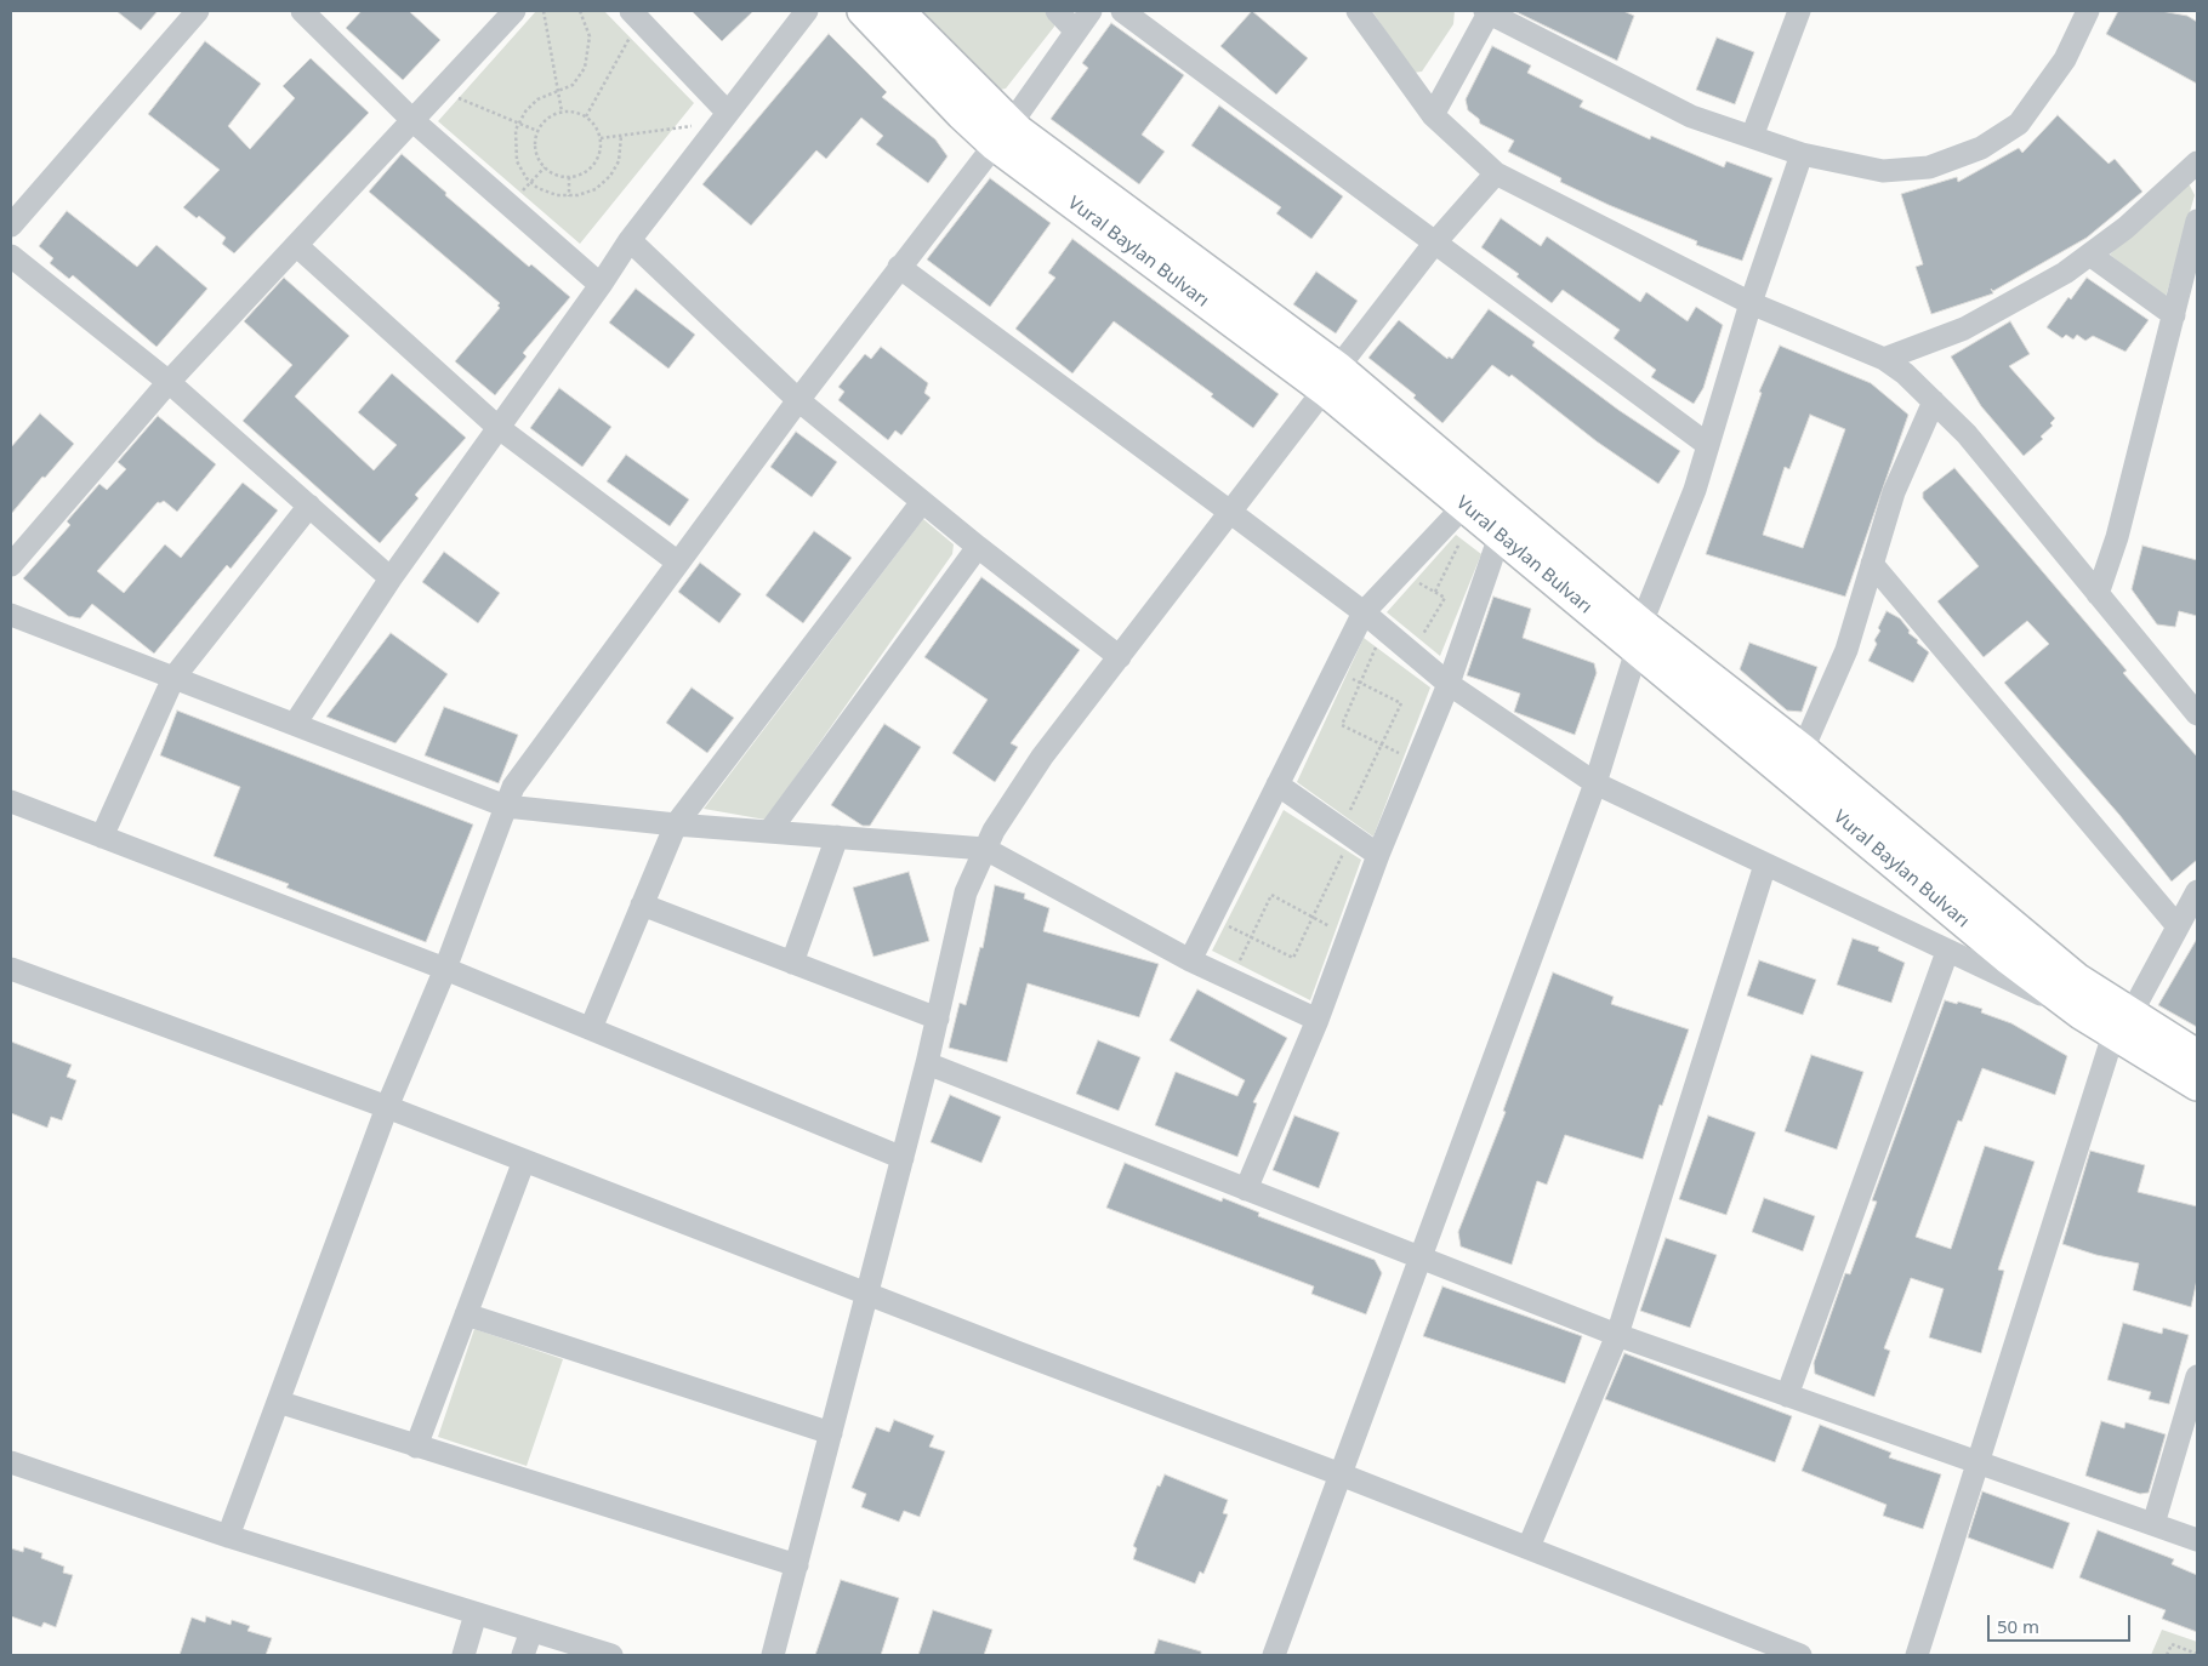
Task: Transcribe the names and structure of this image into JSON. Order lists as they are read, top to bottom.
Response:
{
  "streets": {
    "main road": ["Vural Baylan Bulvarı"]
  },
  "scale_bar": "50 m"
}
